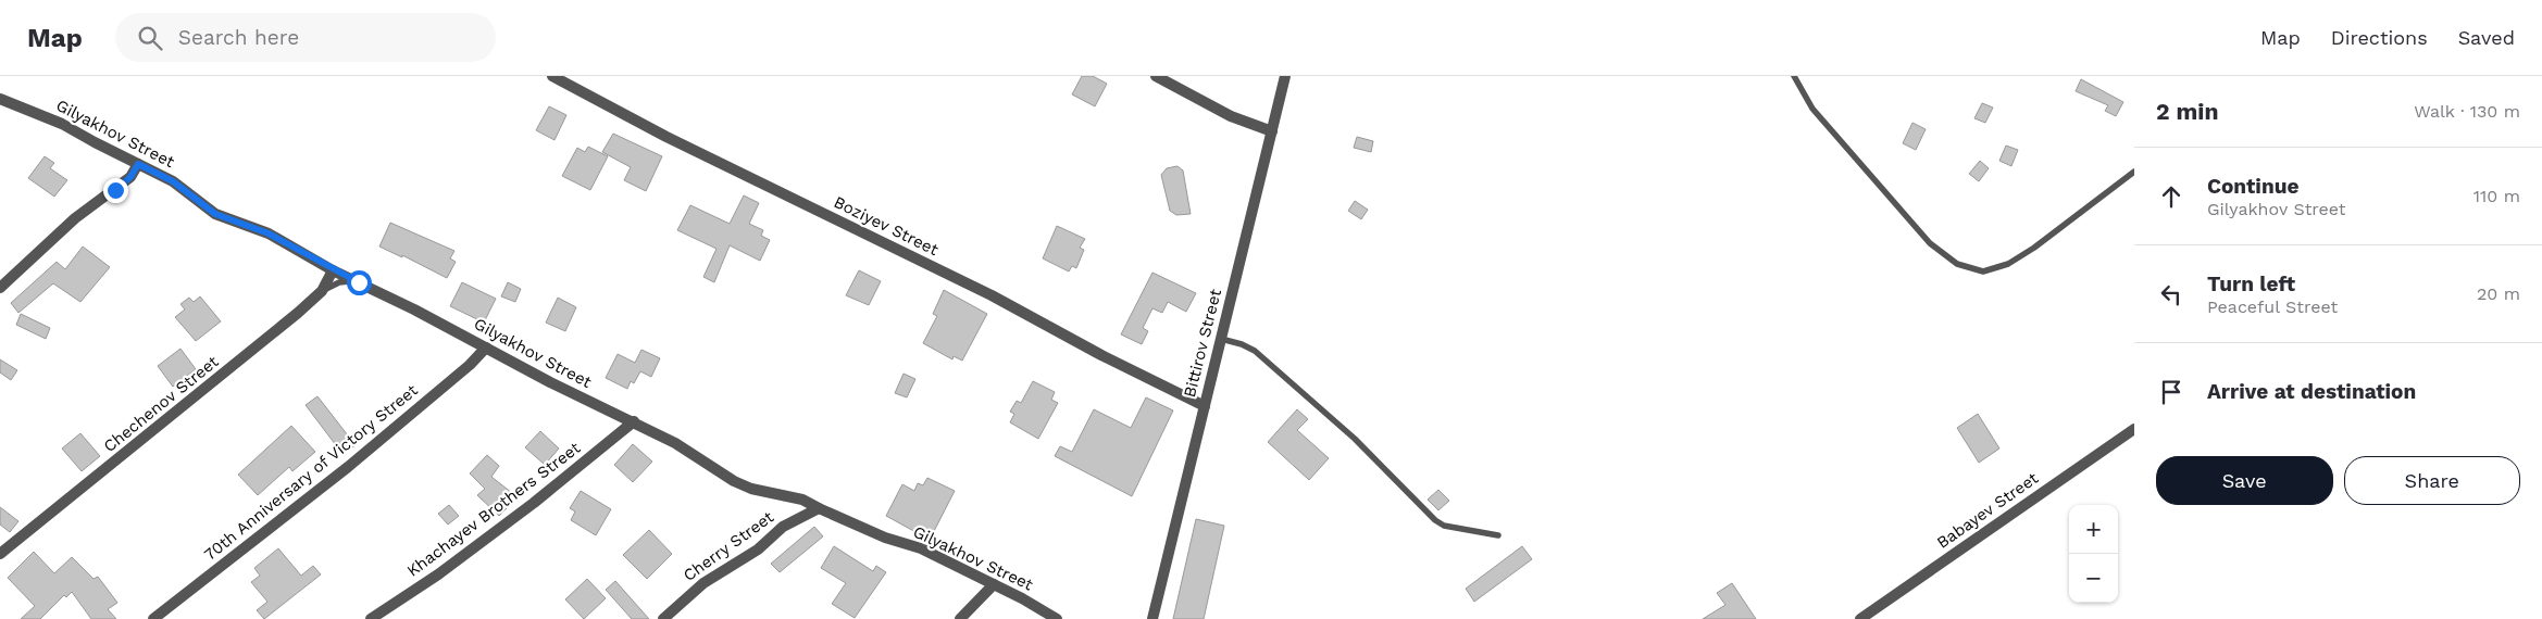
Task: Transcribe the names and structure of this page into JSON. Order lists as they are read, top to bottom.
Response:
{
  "streets": {
    "street": [
      "Gilyakhov Street",
      "Boziyev Street",
      "Bittirov Street",
      "Chechenov Street",
      "70th Anniversary of Victory Street",
      "Khachayev Brothers Street",
      "Babayev Street",
      "Cherry Street"
    ]
  },
  "crossings": [
    ["Gilyakhov Street", "Chechenov Street"],
    ["Gilyakhov Street", "70th Anniversary of Victory Street"],
    ["Gilyakhov Street", "Khachayev Brothers Street"],
    ["Gilyakhov Street", "Cherry Street"],
    ["Boziyev Street", "Bittirov Street"]
  ],
  "page": {
    "header": "Map",
    "search": "Search here",
    "nav": ["Map", "Directions", "Saved"],
    "heading": ["2 min", "Walk · 130 m"],
    "list": [
      ["Continue", "Gilyakhov Street", "110 m"],
      ["Turn left", "Peaceful Street", "20 m"],
      "Arrive at destination"
    ],
    "buttons": ["Save", "Share"],
    "map_buttons": ["+", "−"]
  }
}
